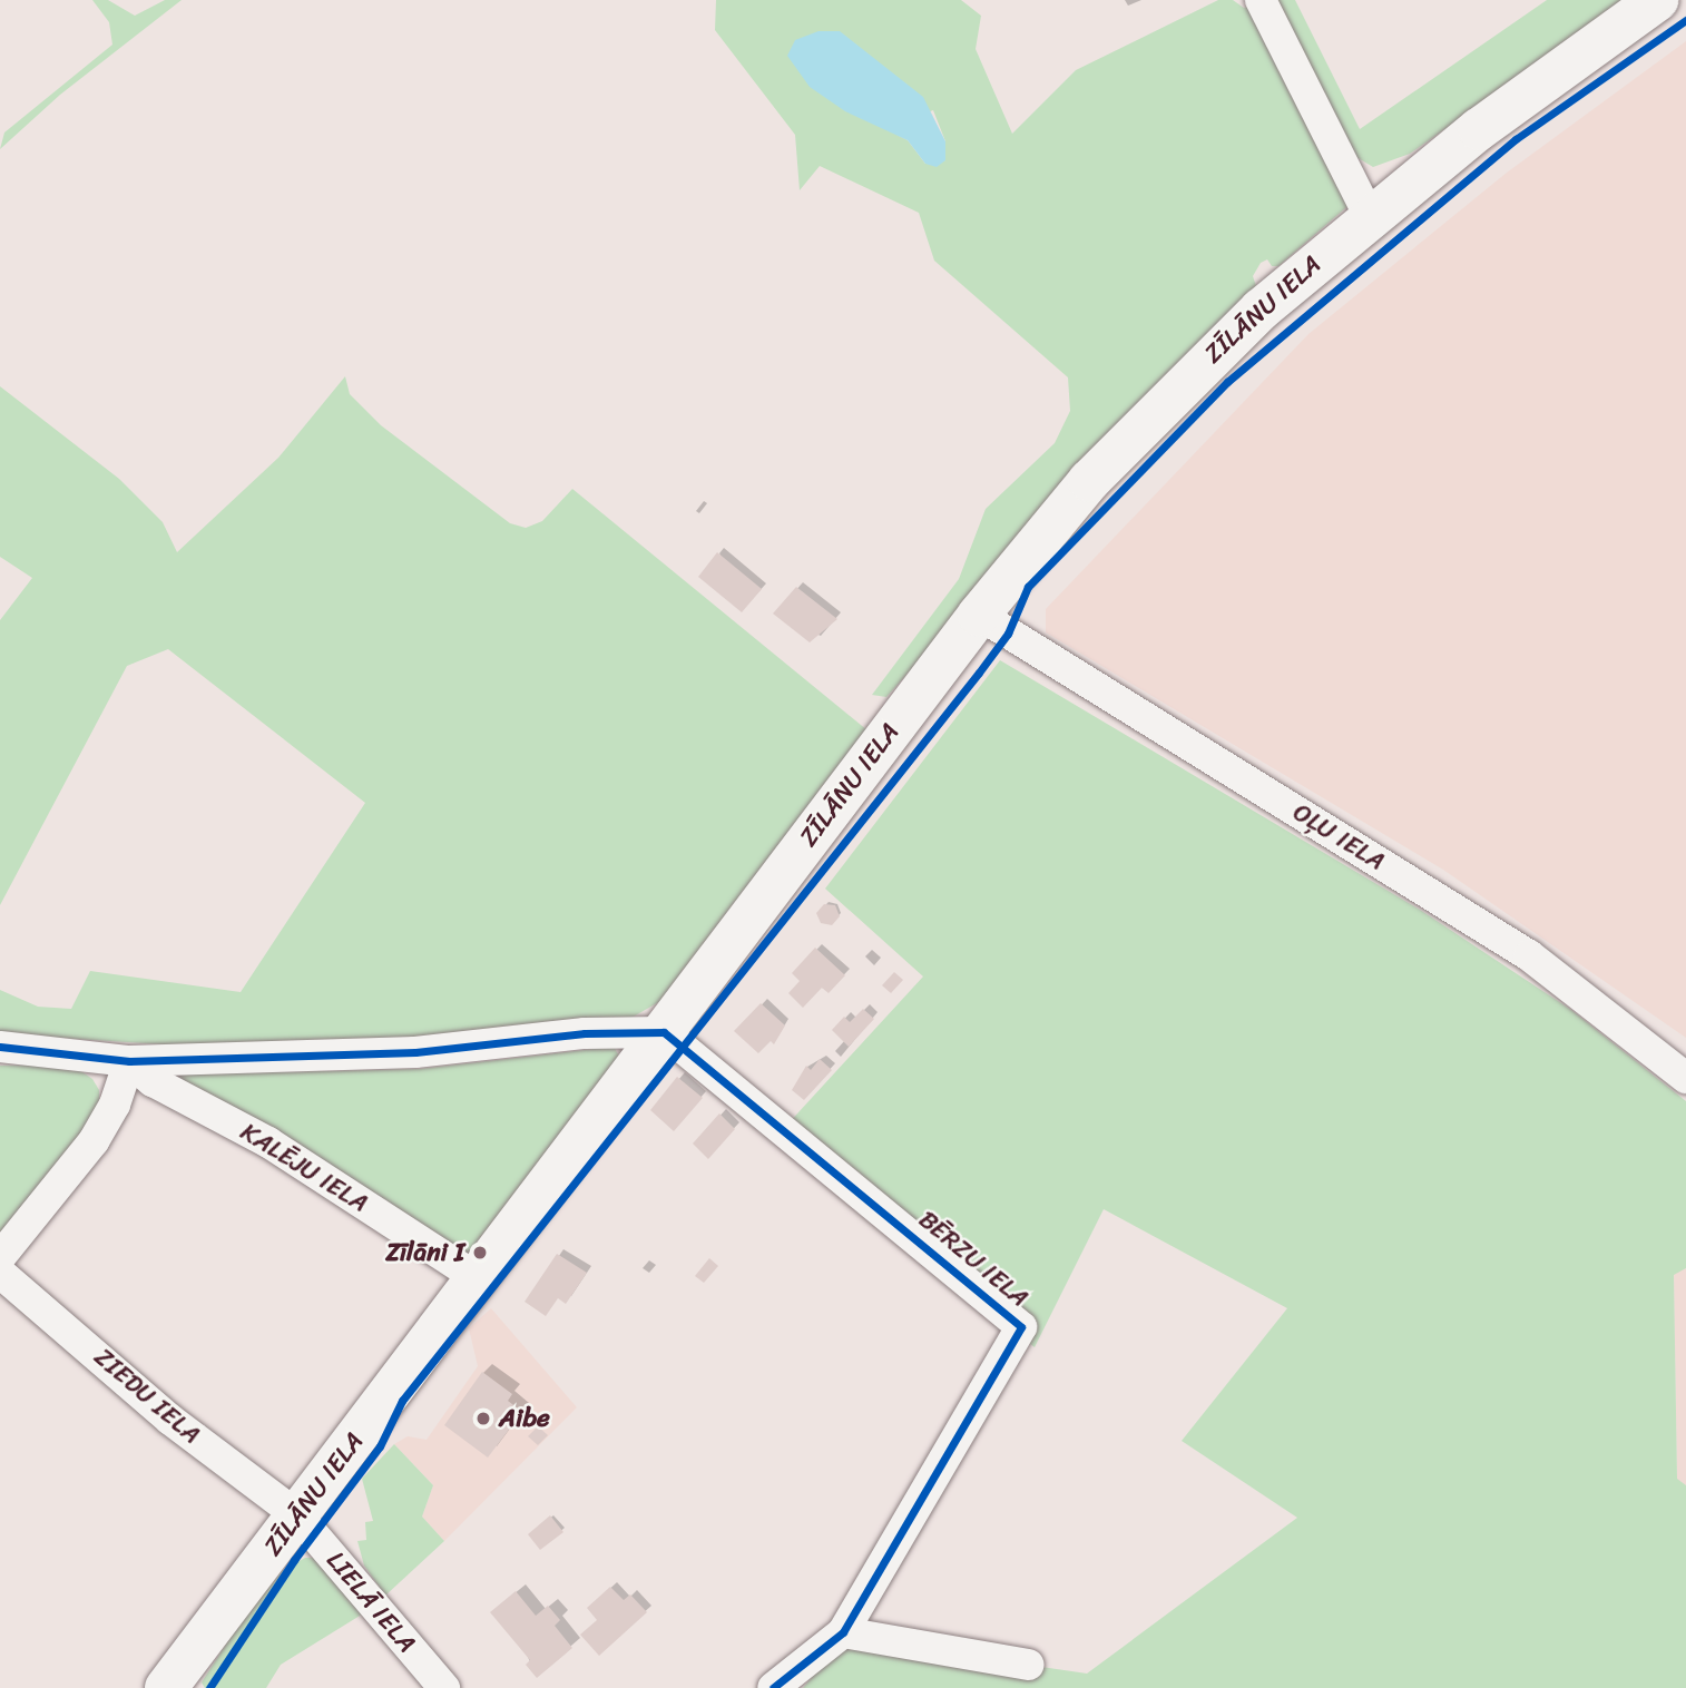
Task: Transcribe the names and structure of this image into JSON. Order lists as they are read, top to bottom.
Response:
{
  "streets": {
    "highway": ["ZĪLĀNU IELA"],
    "street": [
      "OĻU IELA",
      "KALĒJU IELA",
      "BĒRZU IELA",
      "ZIEDU IELA",
      "LIELĀ IELA"
    ]
  },
  "crossings": [
    ["ZĪLĀNU IELA", "OĻU IELA"],
    ["ZĪLĀNU IELA", "KALĒJU IELA"],
    ["ZĪLĀNU IELA", "BĒRZU IELA"],
    ["ZĪLĀNU IELA", "ZIEDU IELA"],
    ["ZĪLĀNU IELA", "LIELĀ IELA"],
    ["ZIEDU IELA", "LIELĀ IELA"]
  ],
  "places": ["Zīlāni I", "Aibe"]
}
